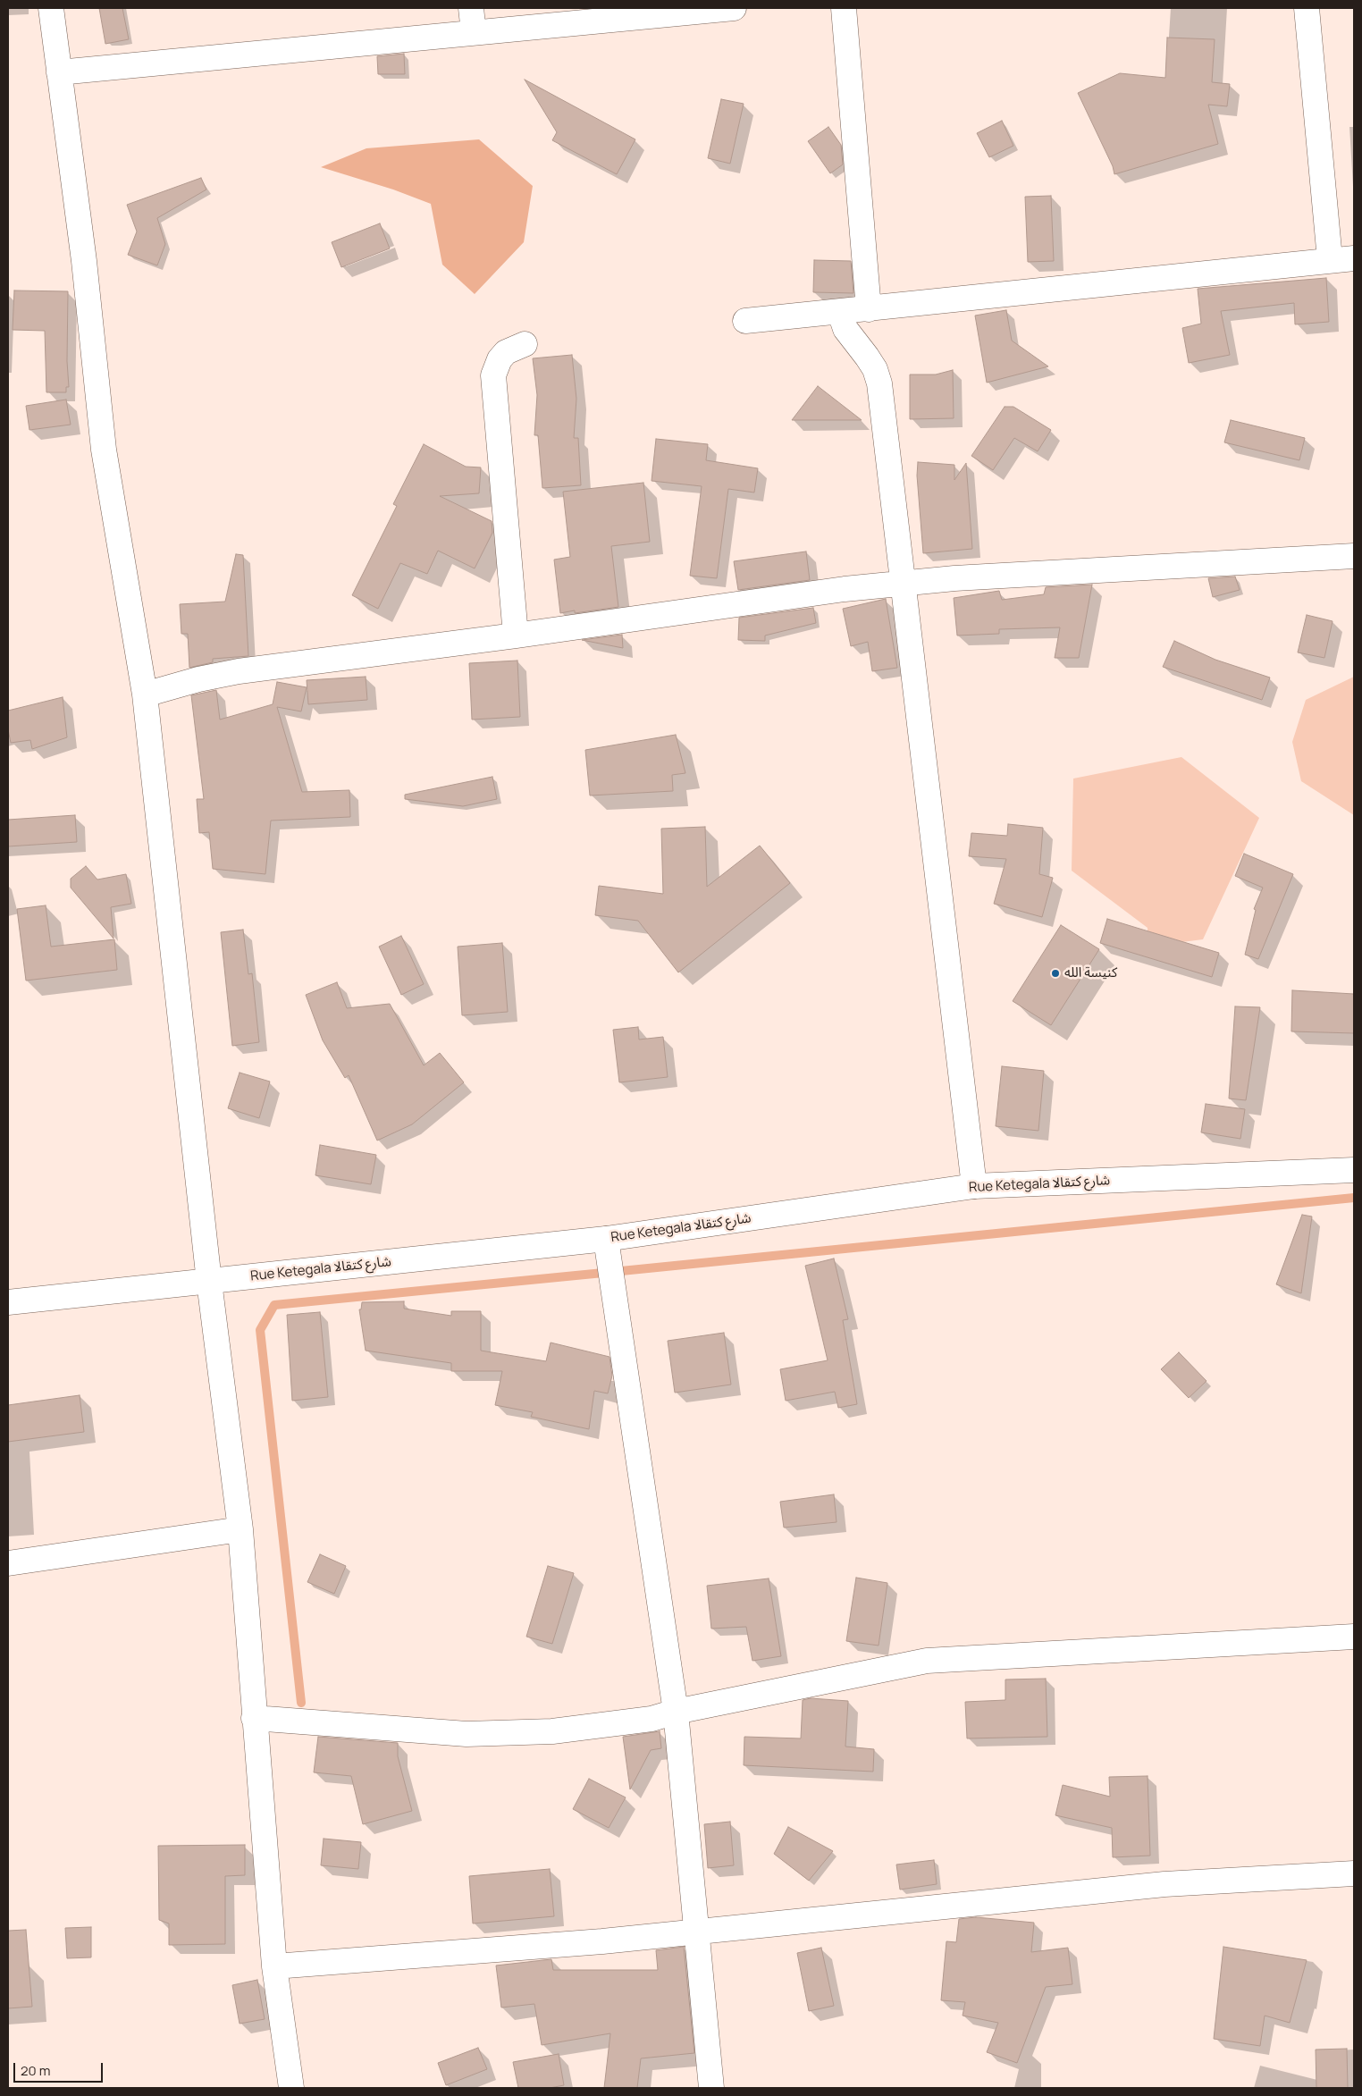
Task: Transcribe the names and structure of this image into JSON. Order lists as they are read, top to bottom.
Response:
{
  "streets": {
    "street": ["Rue Ketegala شارع كتقالا"]
  },
  "places": ["كنيسة الله"],
  "scale_bar": "20 m"
}
